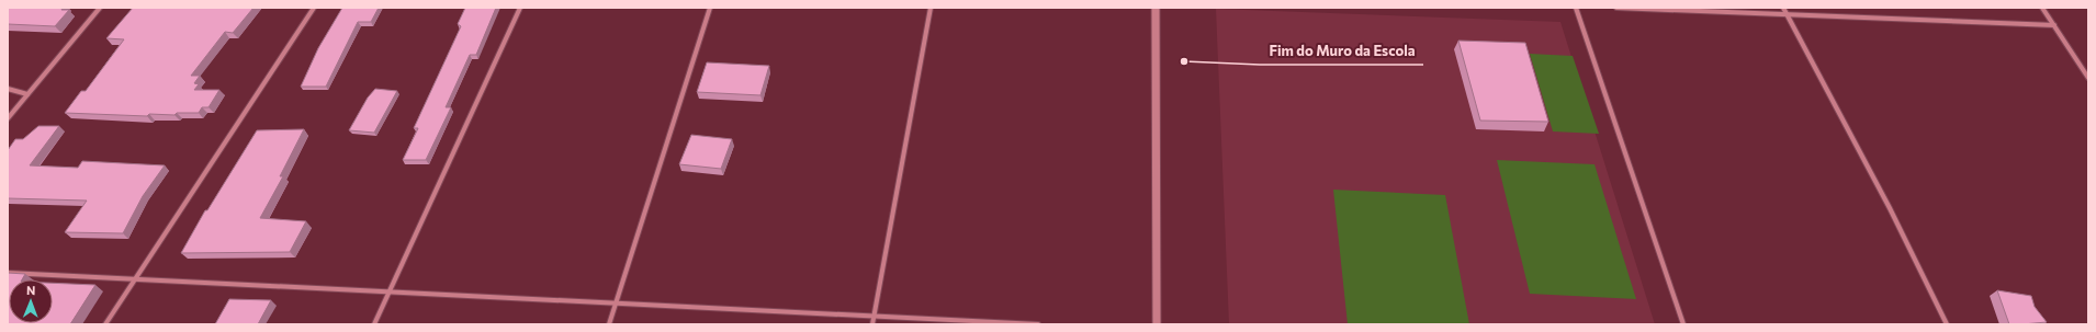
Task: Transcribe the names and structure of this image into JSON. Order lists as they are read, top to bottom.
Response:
{
  "places": ["Fim do Muro da Escola"],
  "north": "top"
}
